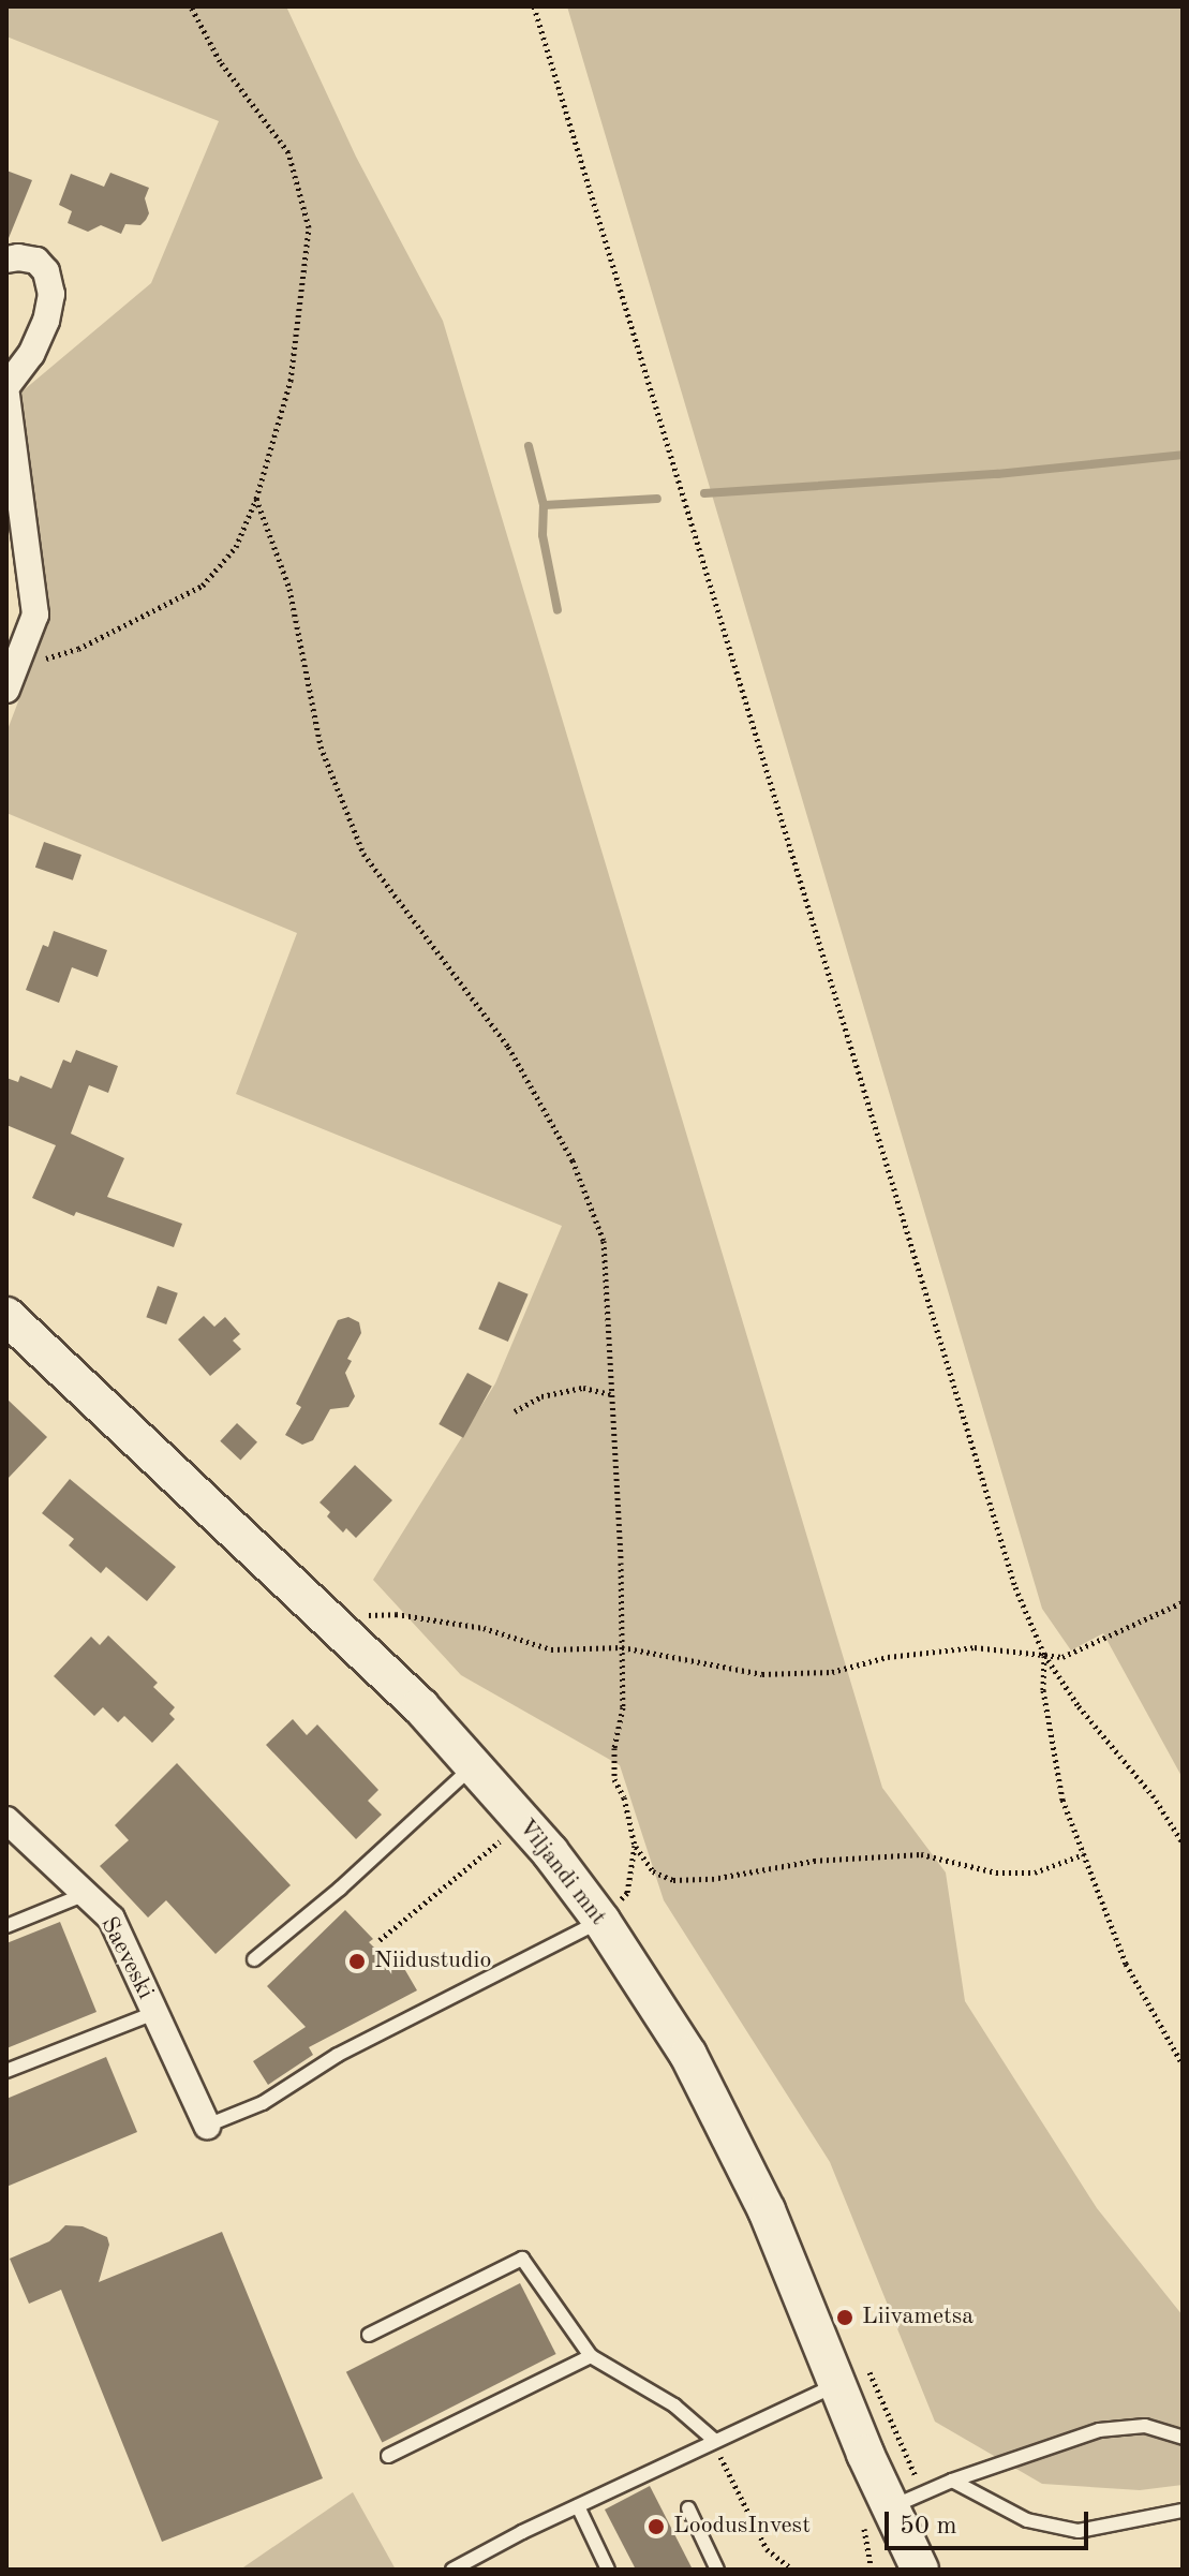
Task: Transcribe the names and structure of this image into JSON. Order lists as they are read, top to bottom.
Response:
{
  "streets": {
    "main road": ["Viljandi mnt"],
    "street": ["Saeveski"]
  },
  "places": ["Niidustudio", "Liivametsa", "LoodusInvest"],
  "scale_bar": "50 m"
}
